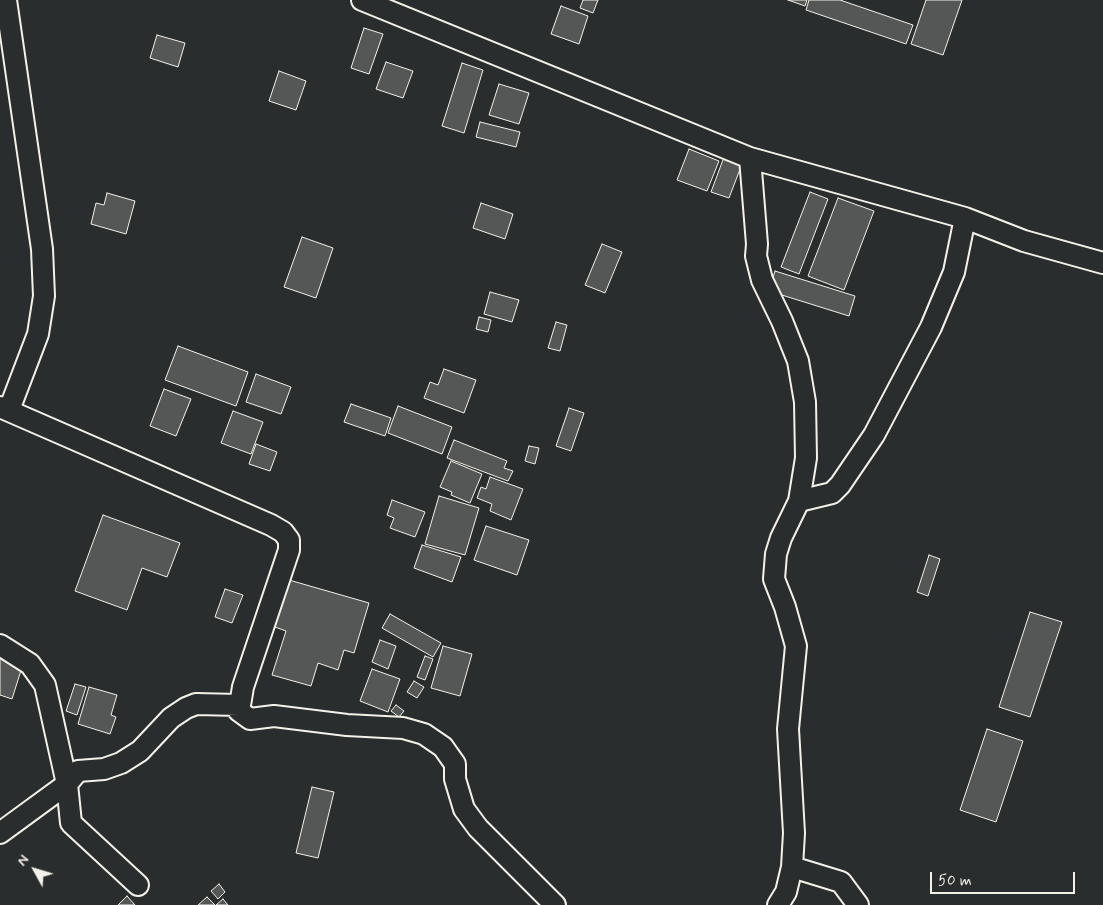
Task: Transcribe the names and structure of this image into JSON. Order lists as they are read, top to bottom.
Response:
{
  "scale_bar": "50 m",
  "north": "top left"
}
